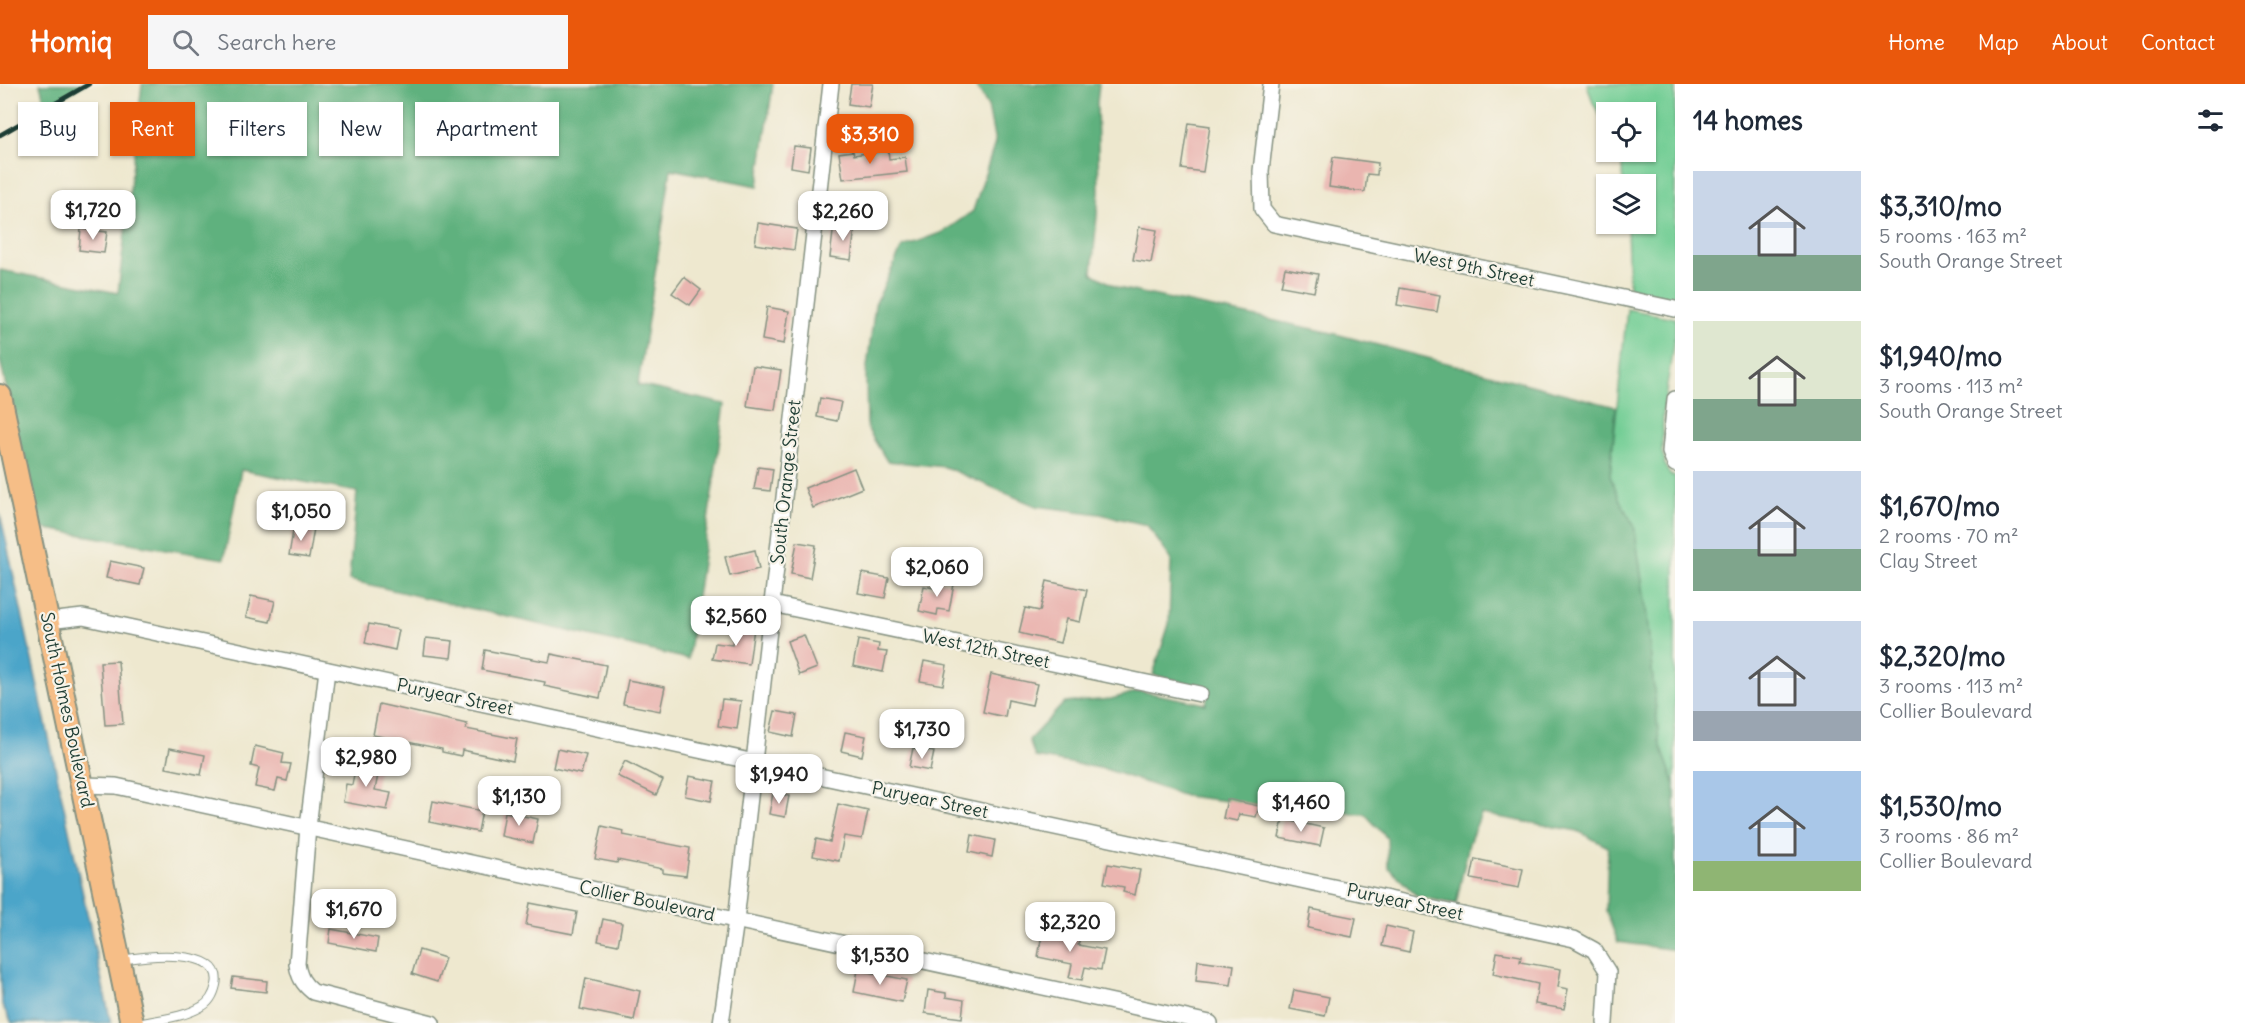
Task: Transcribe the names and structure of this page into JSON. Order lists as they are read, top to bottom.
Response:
{
  "streets": {
    "main road": ["South Holmes Boulevard"],
    "street": [
      "West 9th Street",
      "South Orange Street",
      "West 12th Street",
      "Puryear Street",
      "Collier Boulevard"
    ]
  },
  "crossings": [
    ["South Orange Street", "West 12th Street"],
    ["South Orange Street", "Puryear Street"],
    ["South Orange Street", "Collier Boulevard"],
    ["Puryear Street", "South Holmes Boulevard"],
    ["South Holmes Boulevard", "Collier Boulevard"]
  ],
  "page": {
    "header": "Homiq",
    "search": "Search here",
    "nav": [
      "Home",
      "Map",
      "About",
      "Contact"
    ],
    "heading": "14 homes",
    "chip": [
      "Buy",
      "Rent",
      "Filters",
      "New",
      "Apartment"
    ],
    "price": [
      "$3,310",
      "$1,720",
      "$2,260",
      "$1,050",
      "$2,060",
      "$2,560",
      "$1,730",
      "$2,980",
      "$1,940",
      "$1,130",
      "$1,460",
      "$1,670",
      "$2,320",
      "$1,530"
    ],
    "list": [
      {
        "name": "$3,310/mo",
        "note": "5 rooms · 163 m² · South Orange Street"
      },
      {
        "name": "$1,940/mo",
        "note": "3 rooms · 113 m² · South Orange Street"
      },
      {
        "name": "$1,670/mo",
        "note": "2 rooms · 70 m² · Clay Street"
      },
      {
        "name": "$2,320/mo",
        "note": "3 rooms · 113 m² · Collier Boulevard"
      },
      {
        "name": "$1,530/mo",
        "note": "3 rooms · 86 m² · Collier Boulevard"
      }
    ]
  }
}
